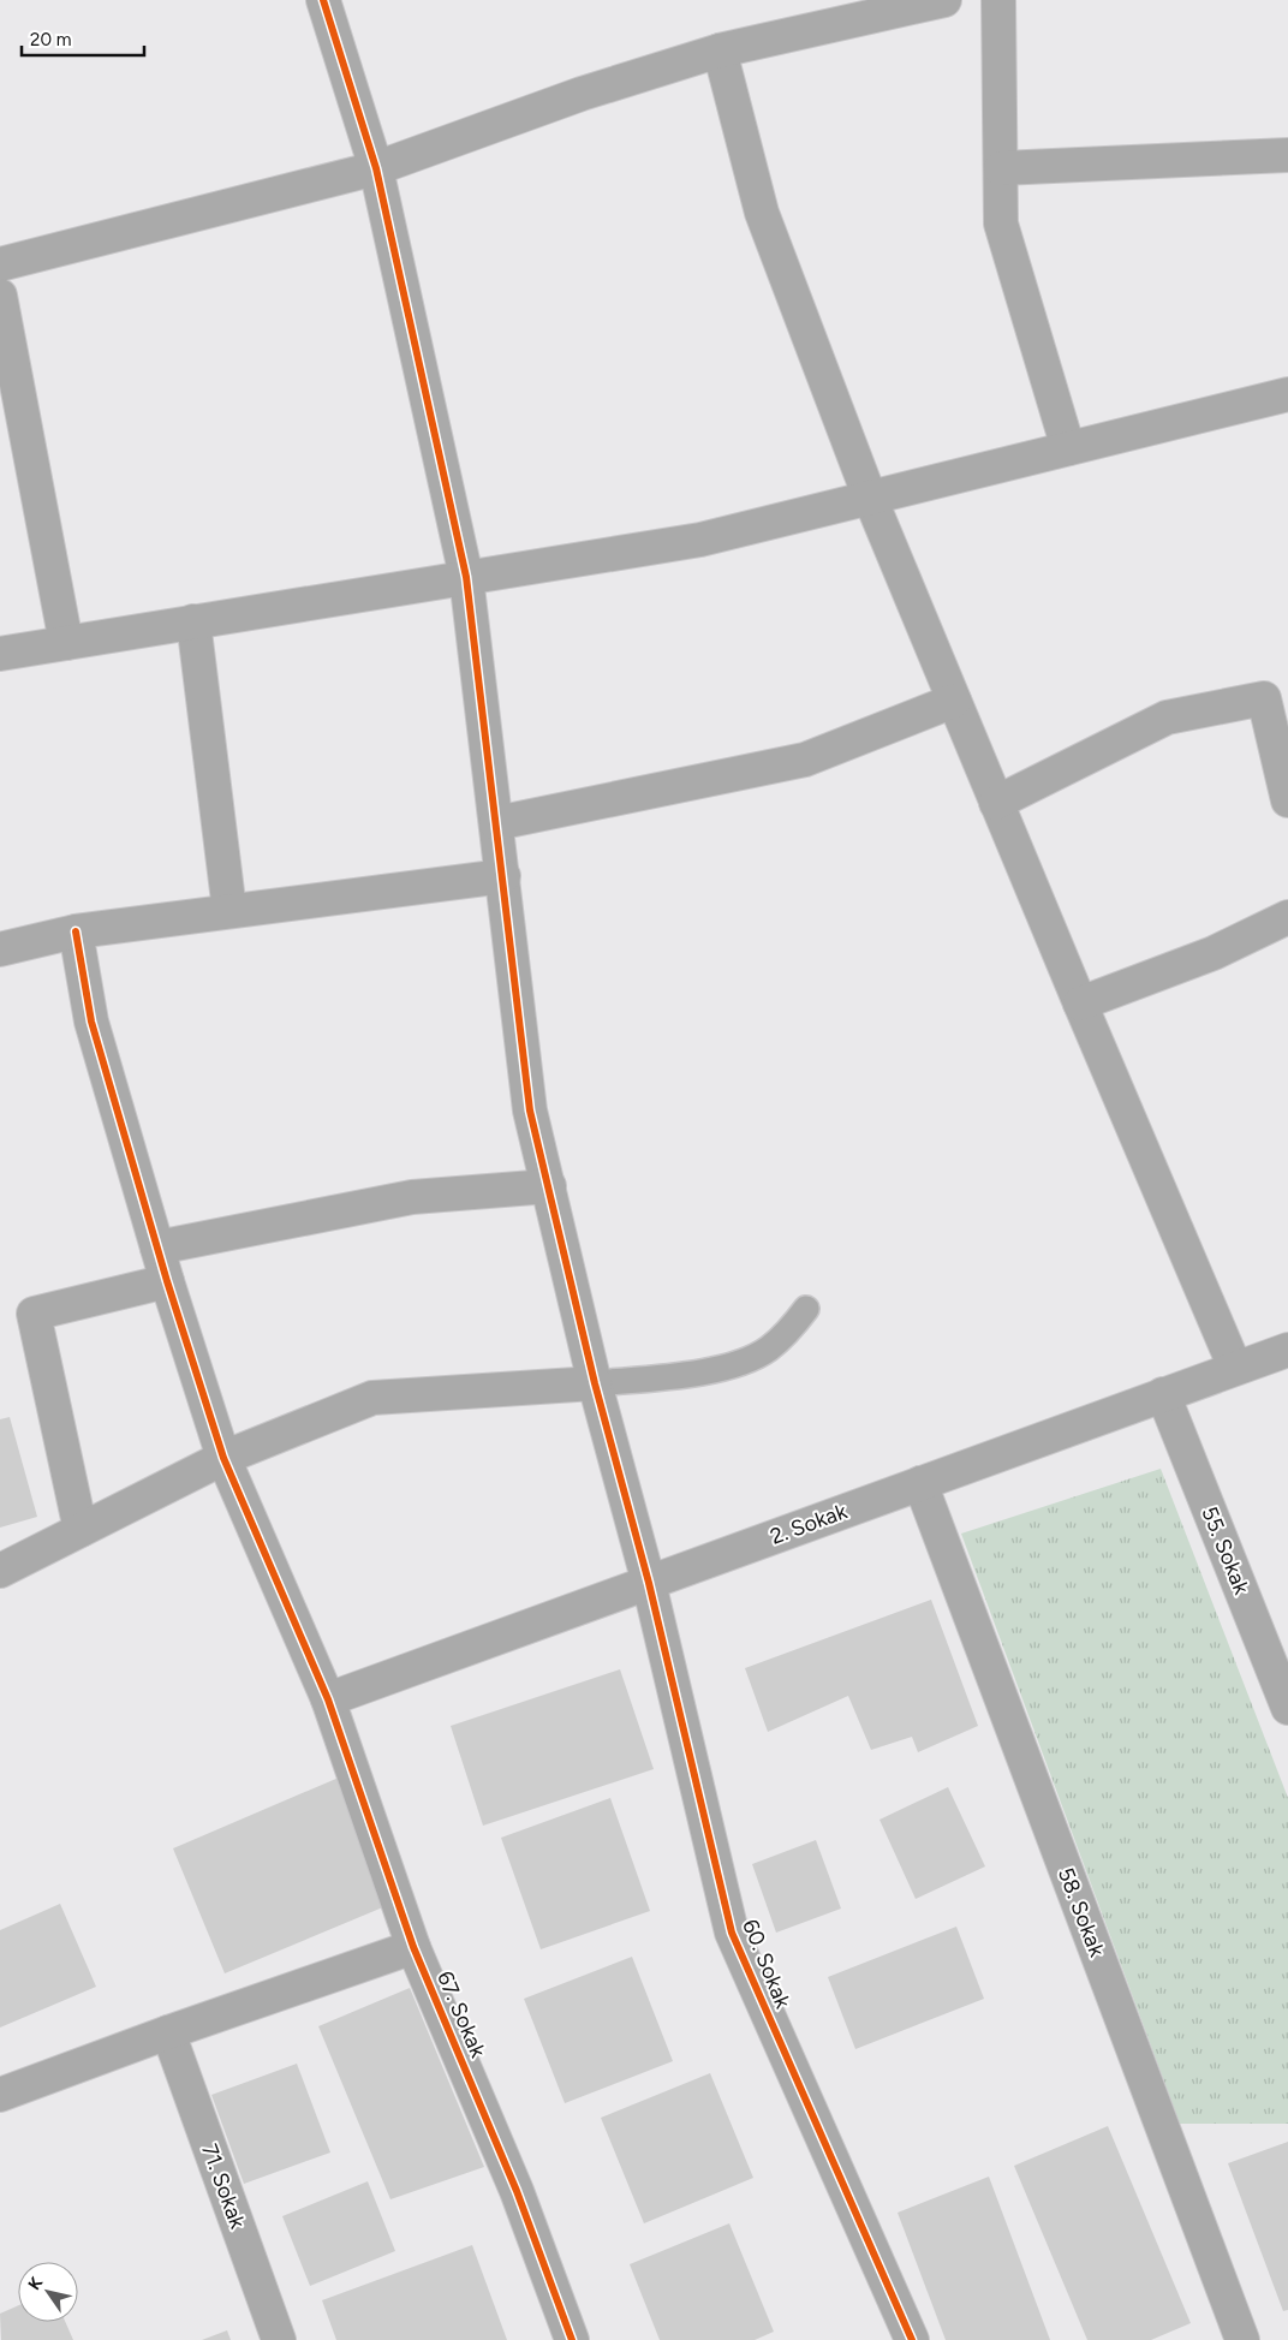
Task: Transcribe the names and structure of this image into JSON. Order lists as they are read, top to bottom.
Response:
{
  "streets": {
    "street": [
      "2. Sokak",
      "55. Sokak",
      "58. Sokak",
      "60. Sokak",
      "67. Sokak",
      "71. Sokak"
    ]
  },
  "crossings": [
    ["2. Sokak", "55. Sokak"],
    ["2. Sokak", "58. Sokak"],
    ["2. Sokak", "60. Sokak"],
    ["2. Sokak", "67. Sokak"]
  ],
  "scale_bar": "20 m",
  "north": "top left"
}
